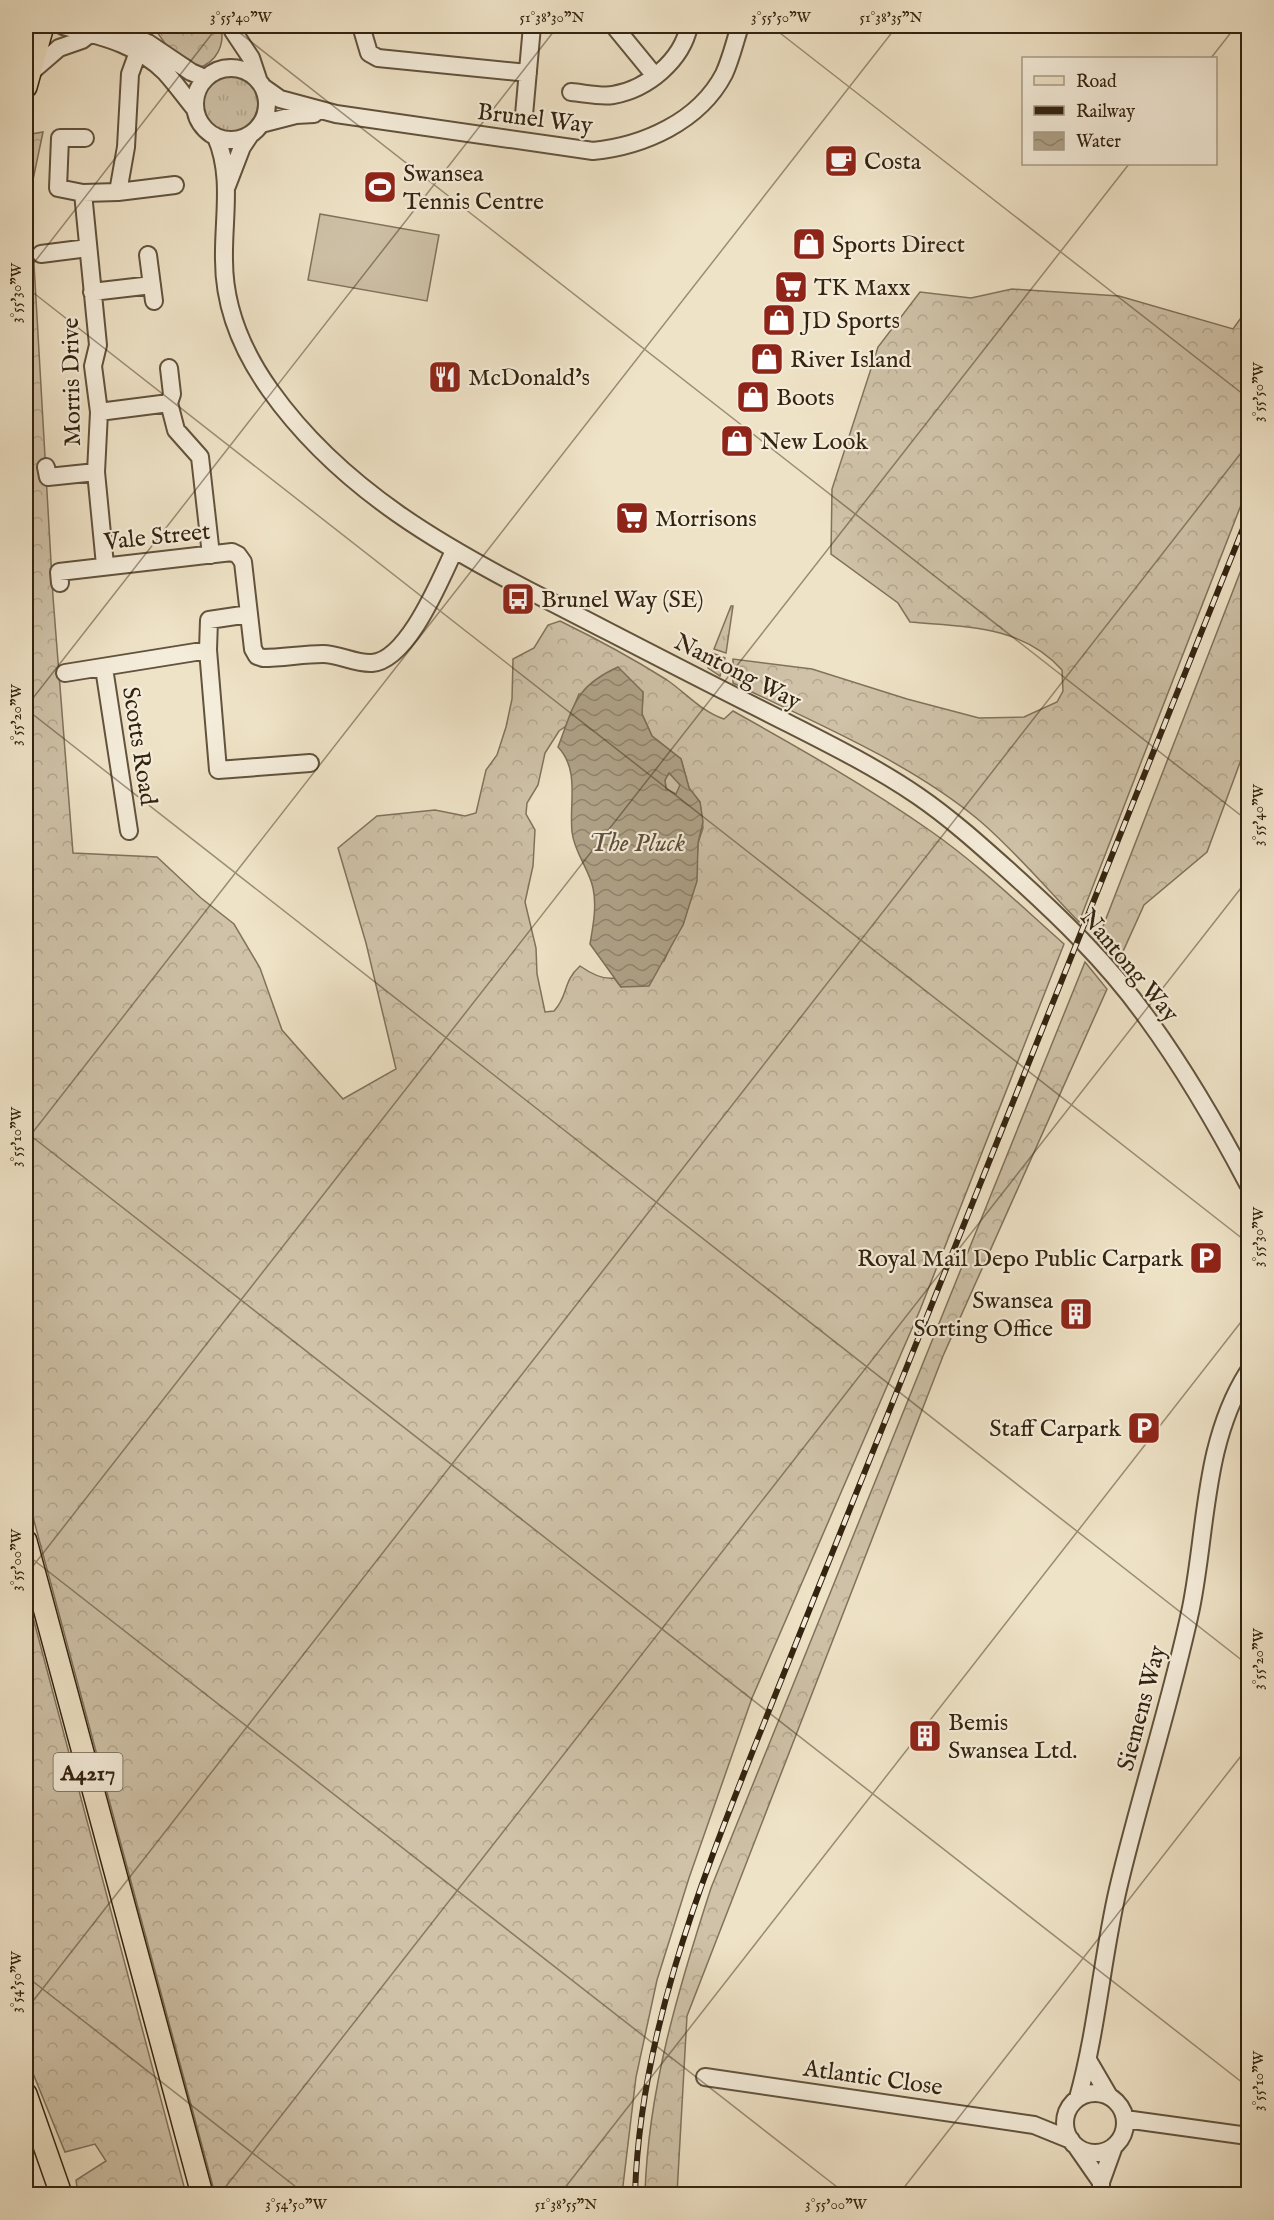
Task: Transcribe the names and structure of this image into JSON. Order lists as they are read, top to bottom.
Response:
{
  "streets": {
    "main road": ["A4217"],
    "street": [
      "Brunel Way",
      "Morris Drive",
      "Vale Street",
      "Nantong Way",
      "Scotts Road",
      "Siemens Way",
      "Atlantic Close"
    ]
  },
  "crossings": [
    ["Brunel Way", "Nantong Way"],
    ["Morris Drive", "Vale Street"],
    ["Vale Street", "Nantong Way"],
    ["Siemens Way", "Atlantic Close"]
  ],
  "water": ["The Pluck"],
  "places": {
    "cafe": ["Costa"],
    "sports": ["Swansea Tennis Centre"],
    "shop": [
      "Sports Direct",
      "JD Sports",
      "River Island",
      "Boots",
      "New Look"
    ],
    "supermarket": ["TK Maxx", "Morrisons"],
    "restaurant": ["McDonald's"],
    "bus stop": ["Brunel Way (SE)"],
    "parking": ["Royal Mail Depo Public Carpark", "Staff Carpark"],
    "building": ["Swansea Sorting Office", "Bemis Swansea Ltd."]
  },
  "legend": ["Road", "Railway", "Water"],
  "coordinates": [
    "3°55'40\"W",
    "51°38'30\"N",
    "3°55'50\"W",
    "51°38'35\"N",
    "3°55'30\"W",
    "3°55'20\"W",
    "3°55'10\"W",
    "3°55'00\"W",
    "3°54'50\"W",
    "51°38'55\"N"
  ]
}
